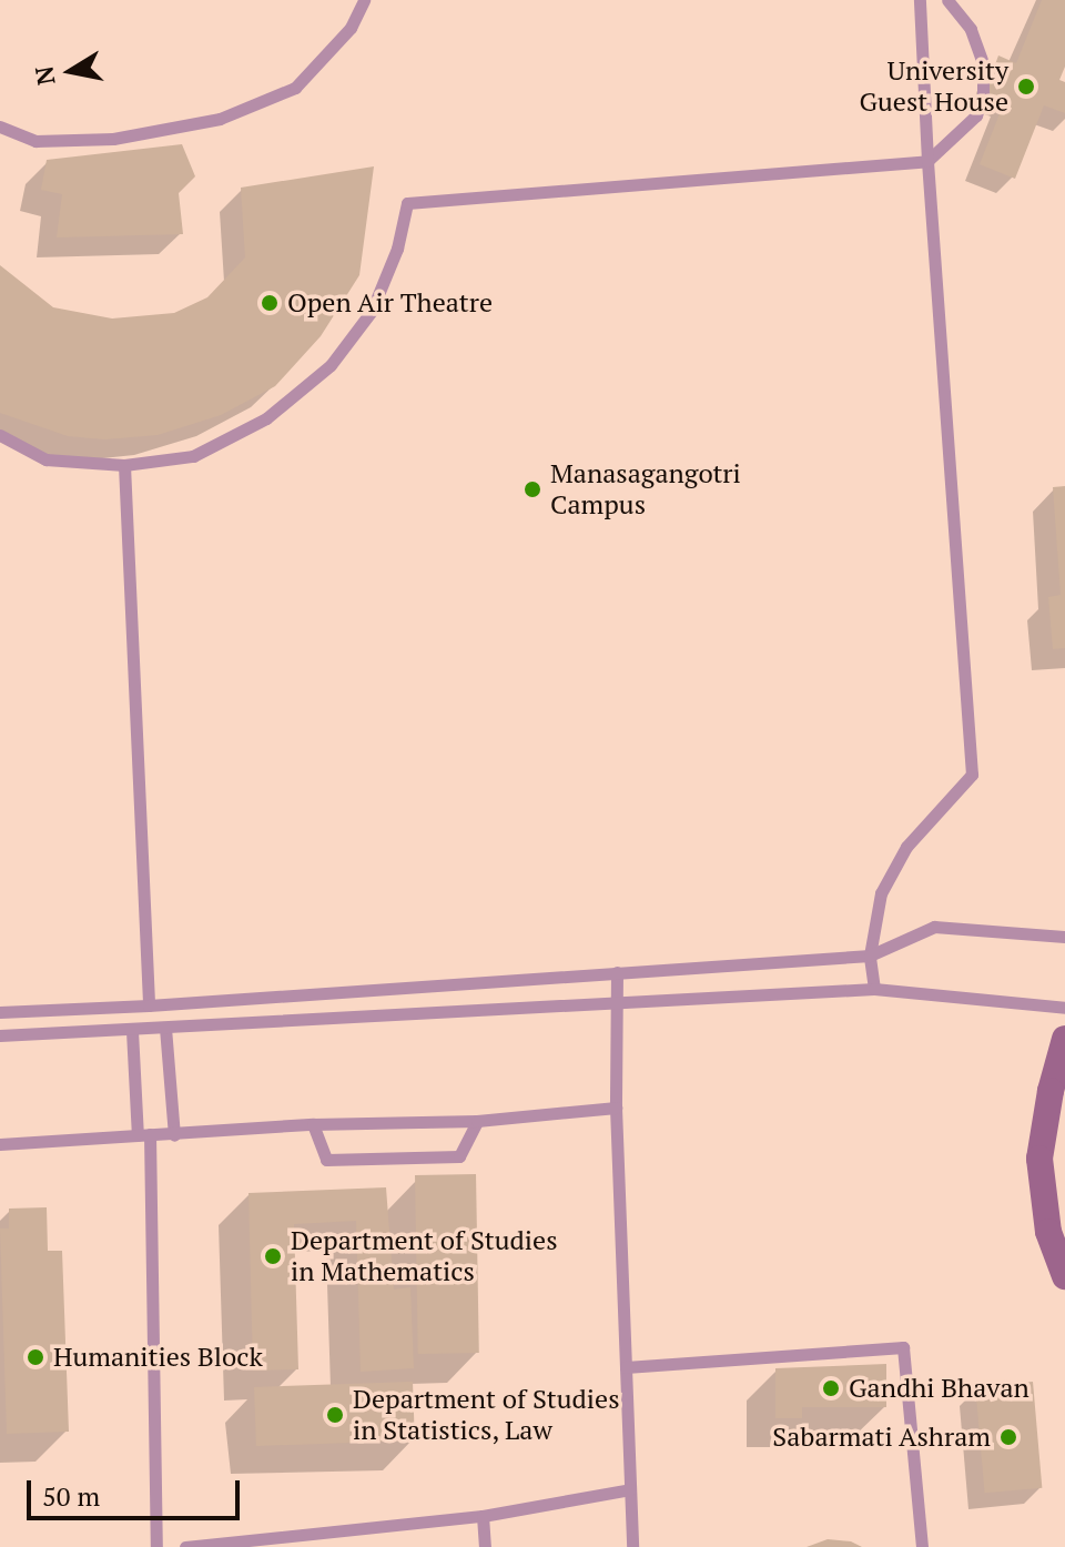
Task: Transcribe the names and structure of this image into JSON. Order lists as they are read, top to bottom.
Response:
{
  "places": [
    "University Guest House",
    "Open Air Theatre",
    "Manasagangotri Campus",
    "Department of Studies in Mathematics",
    "Humanities Block",
    "Gandhi Bhavan",
    "Department of Studies in Statistics, Law",
    "Sabarmati Ashram"
  ],
  "scale_bar": "50 m",
  "north": "left"
}
